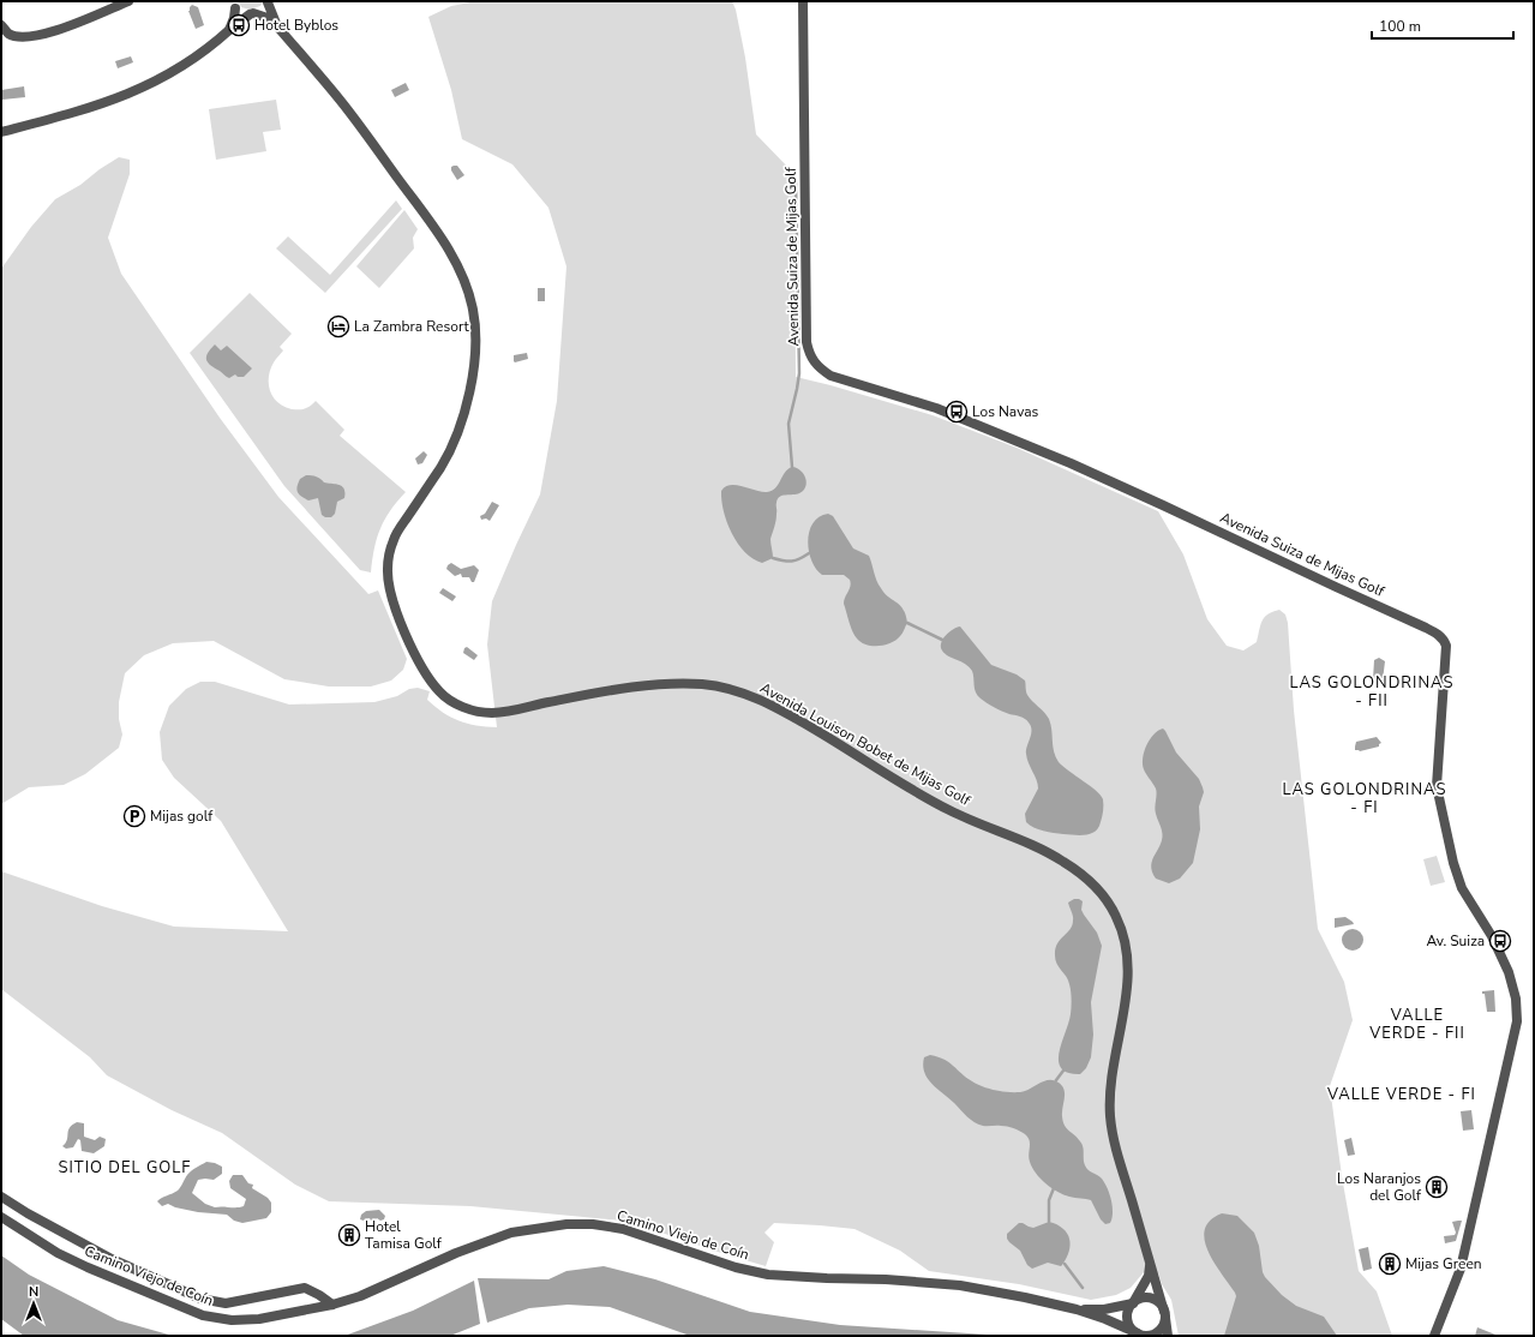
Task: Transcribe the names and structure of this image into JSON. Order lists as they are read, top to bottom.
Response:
{
  "streets": {
    "street": ["Avenida Suiza de Mijas Golf", "Avenida Louison Bobet de Mijas Golf", "Camino Viejo de Coín"]
  },
  "crossings": [
    ["Avenida Louison Bobet de Mijas Golf", "Camino Viejo de Coín"]
  ],
  "districts": [
    "LAS GOLONDRINAS - FII",
    "LAS GOLONDRINAS - FI",
    "VALLE VERDE - FII",
    "VALLE VERDE - FI",
    "SITIO DEL GOLF"
  ],
  "places": {
    "bus stop": ["Hotel Byblos", "Los Navas", "Av. Suiza"],
    "hotel": ["La Zambra Resort"],
    "parking": ["Mijas golf"],
    "building": ["Los Naranjos del Golf", "Hotel Tamisa Golf", "Mijas Green"]
  },
  "scale_bar": "100 m",
  "north": "top"
}
